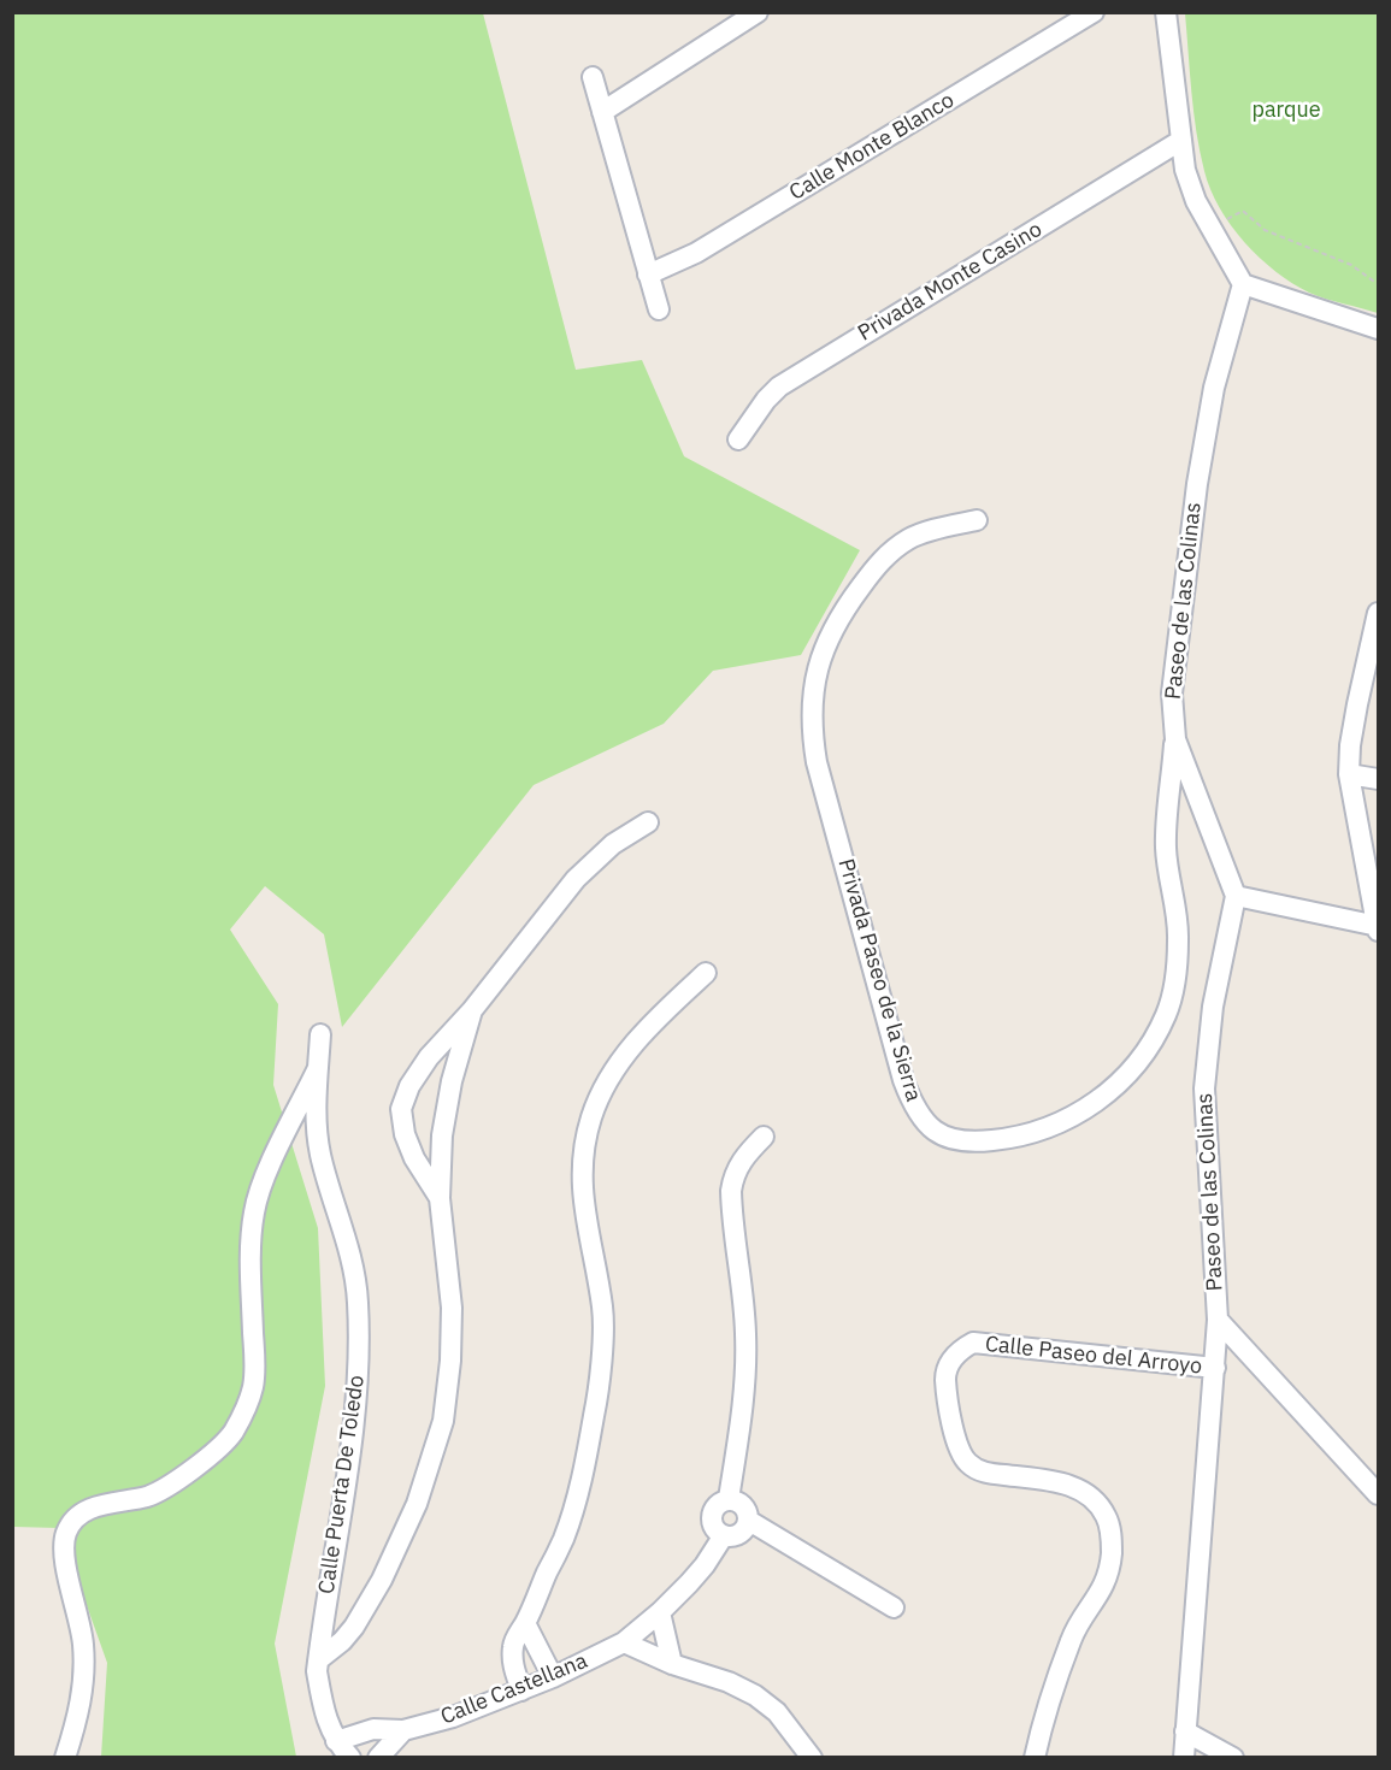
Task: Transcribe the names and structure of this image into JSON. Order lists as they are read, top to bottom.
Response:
{
  "streets": {
    "street": [
      "Calle Monte Blanco",
      "Privada Monte Casino",
      "Paseo de las Colinas",
      "Privada Paseo de la Sierra",
      "Calle Paseo del Arroyo",
      "Calle Puerta De Toledo",
      "Calle Castellana"
    ]
  },
  "crossings": [
    ["Paseo de las Colinas", "Privada Paseo de la Sierra"],
    ["Paseo de las Colinas", "Calle Paseo del Arroyo"],
    ["Calle Puerta De Toledo", "Calle Castellana"]
  ],
  "parks": ["parque"]
}
